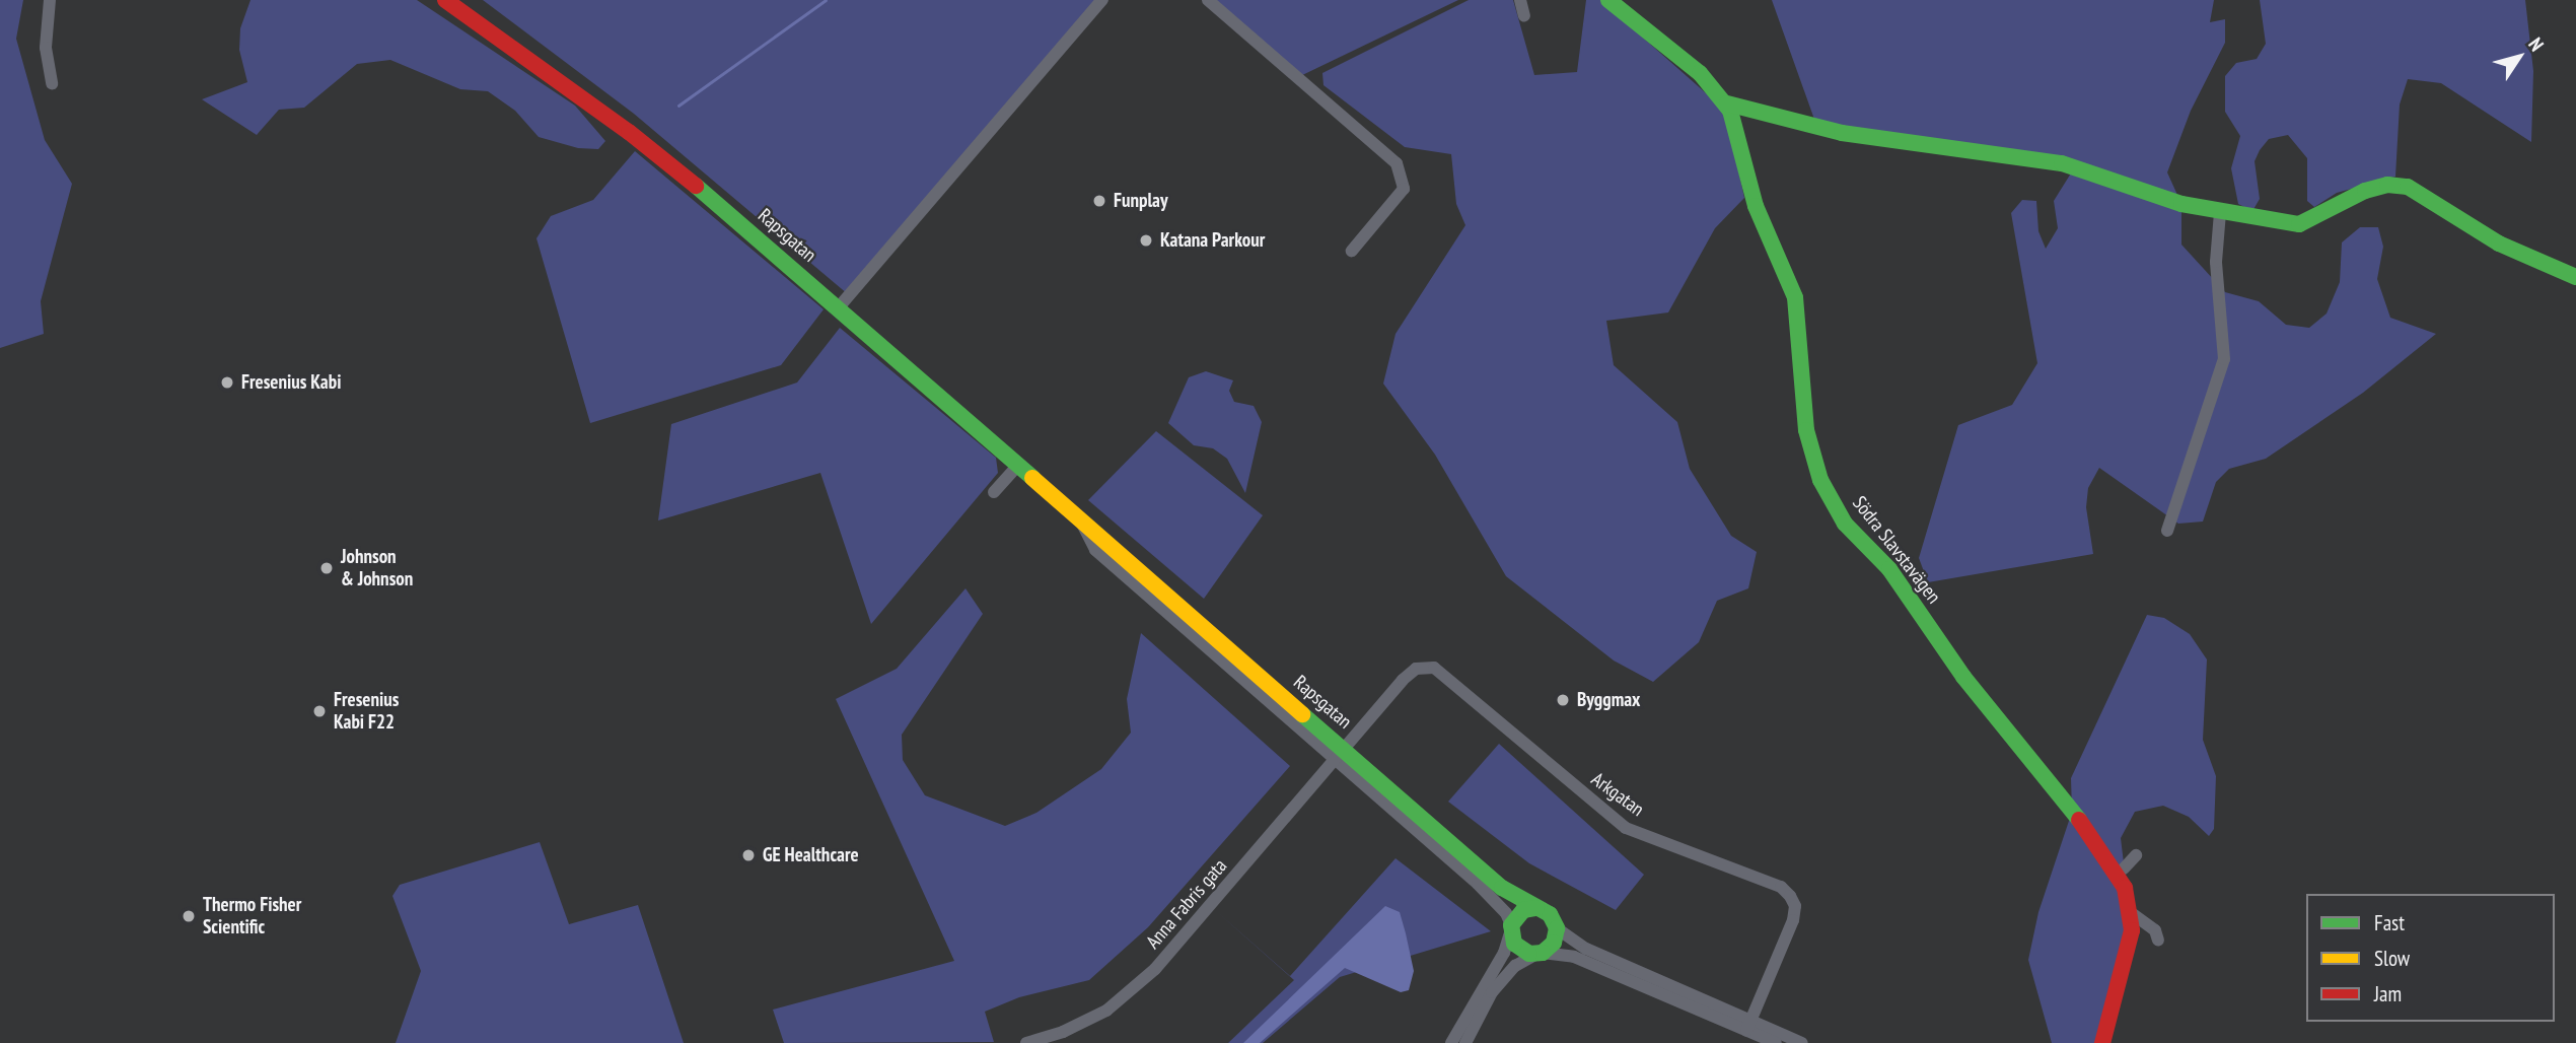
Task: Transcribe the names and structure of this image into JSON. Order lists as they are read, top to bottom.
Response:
{
  "streets": {
    "street": [
      "Rapsgatan",
      "Södra Slavstavägen",
      "Arkgatan",
      "Anna Fabris gata"
    ]
  },
  "crossings": [
    ["Rapsgatan", "Arkgatan"],
    ["Rapsgatan", "Anna Fabris gata"],
    ["Arkgatan", "Anna Fabris gata"]
  ],
  "places": [
    "Funplay",
    "Katana Parkour",
    "Fresenius Kabi",
    "Johnson & Johnson",
    "Byggmax",
    "Fresenius Kabi F22",
    "GE Healthcare",
    "Thermo Fisher Scientific"
  ],
  "legend": ["Fast", "Slow", "Jam"],
  "north": "top right"
}
